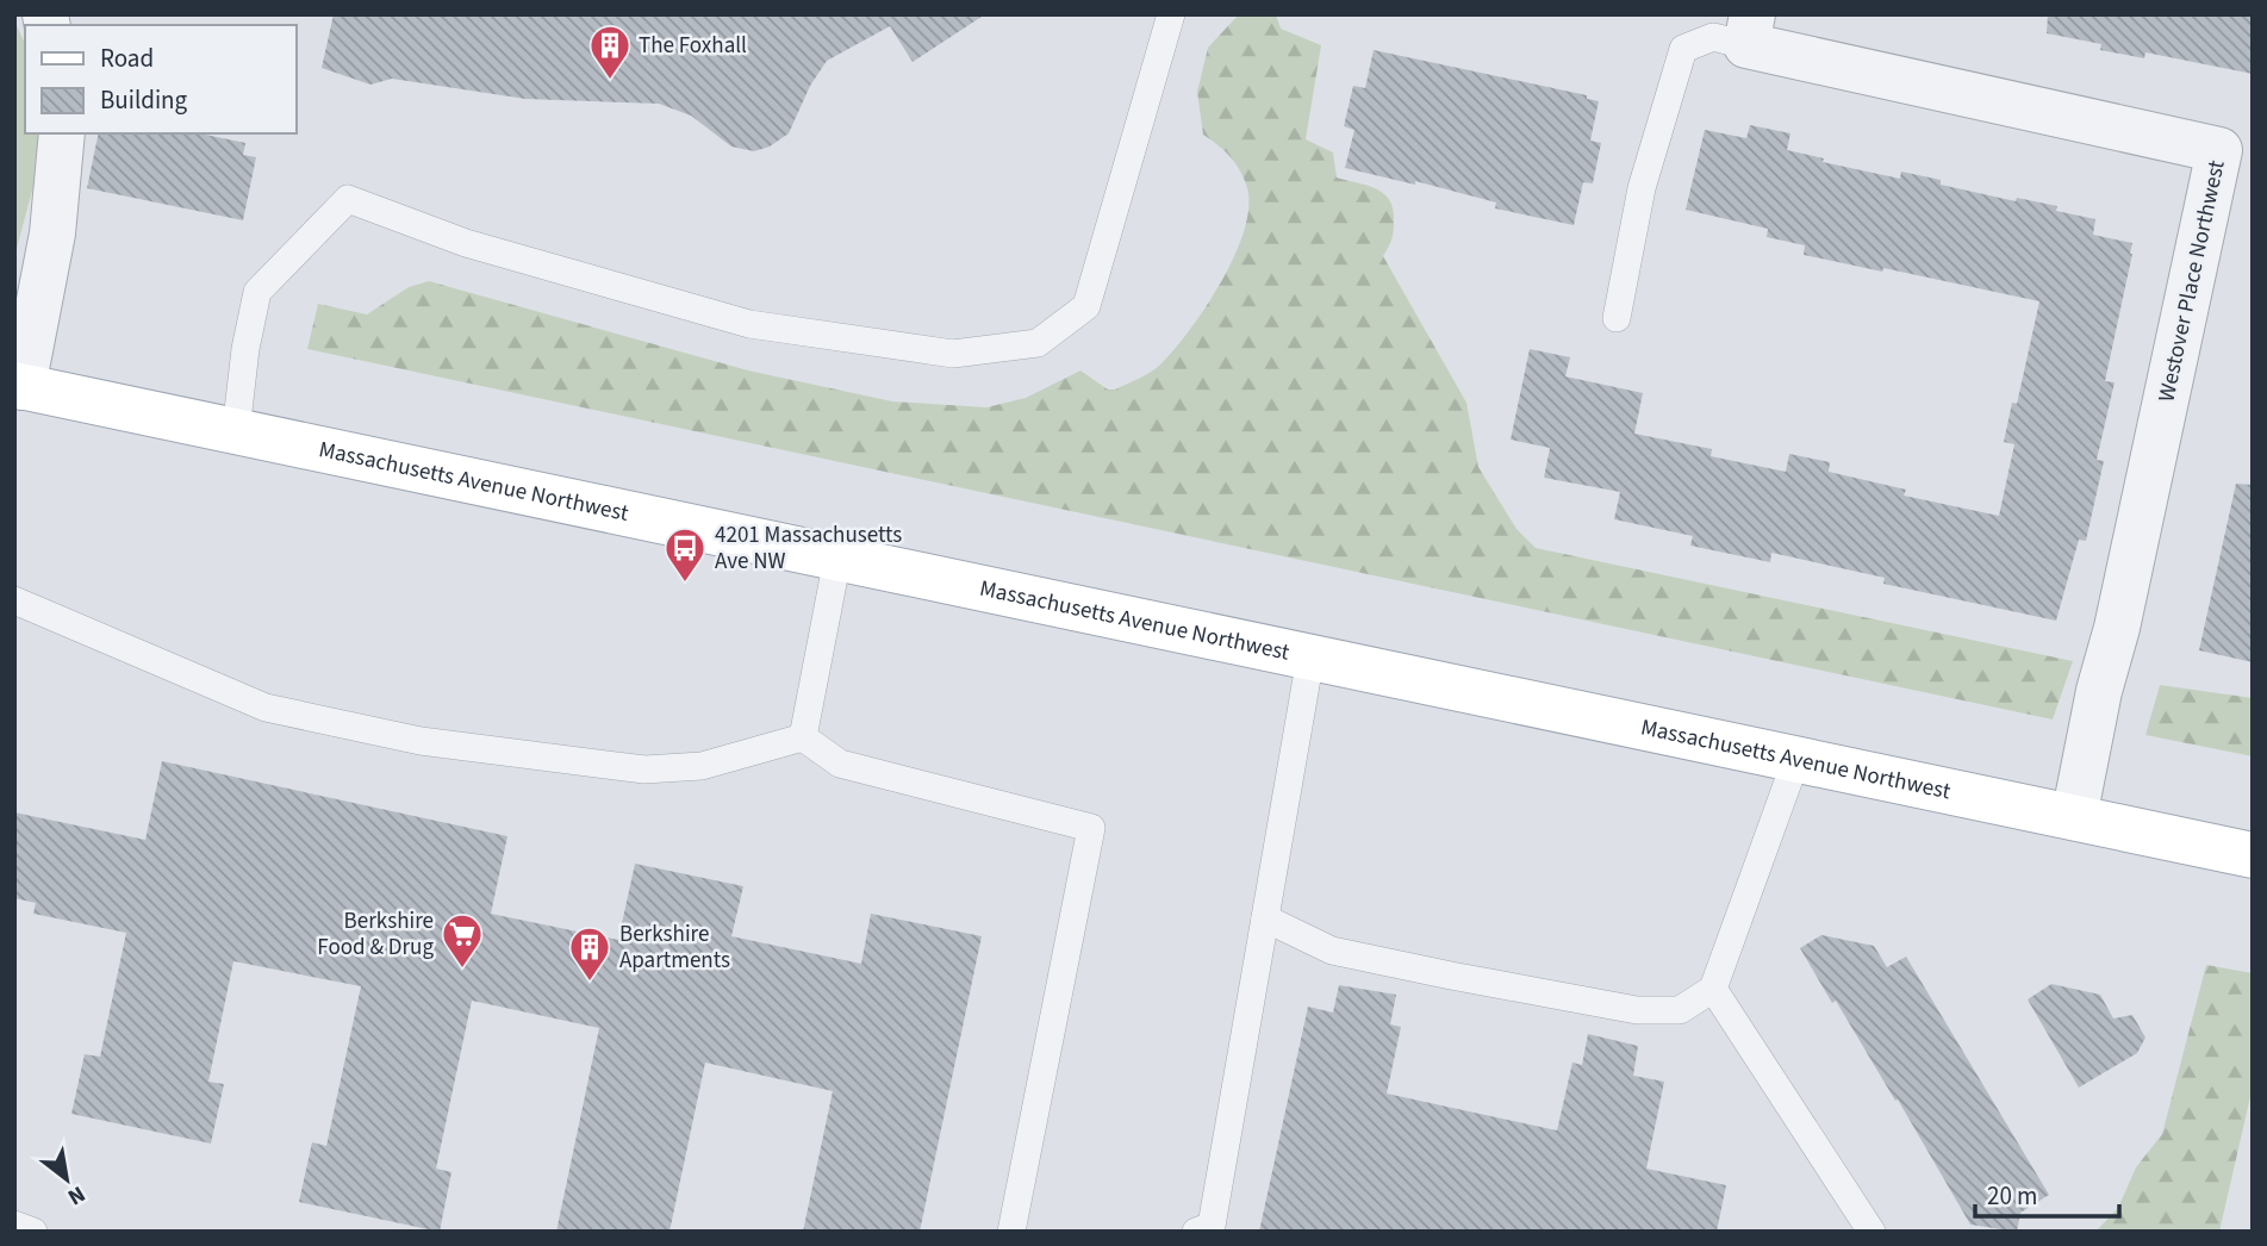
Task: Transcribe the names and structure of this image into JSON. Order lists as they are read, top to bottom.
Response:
{
  "streets": {
    "main road": ["Massachusetts Avenue Northwest"],
    "street": ["Westover Place Northwest"]
  },
  "crossings": [
    ["Westover Place Northwest", "Massachusetts Avenue Northwest"]
  ],
  "places": {
    "building": ["The Foxhall", "Berkshire Apartments"],
    "bus stop": ["4201 Massachusetts Ave NW"],
    "supermarket": ["Berkshire Food & Drug"]
  },
  "legend": ["Road", "Building"],
  "scale_bar": "20 m",
  "north": "bottom right"
}
